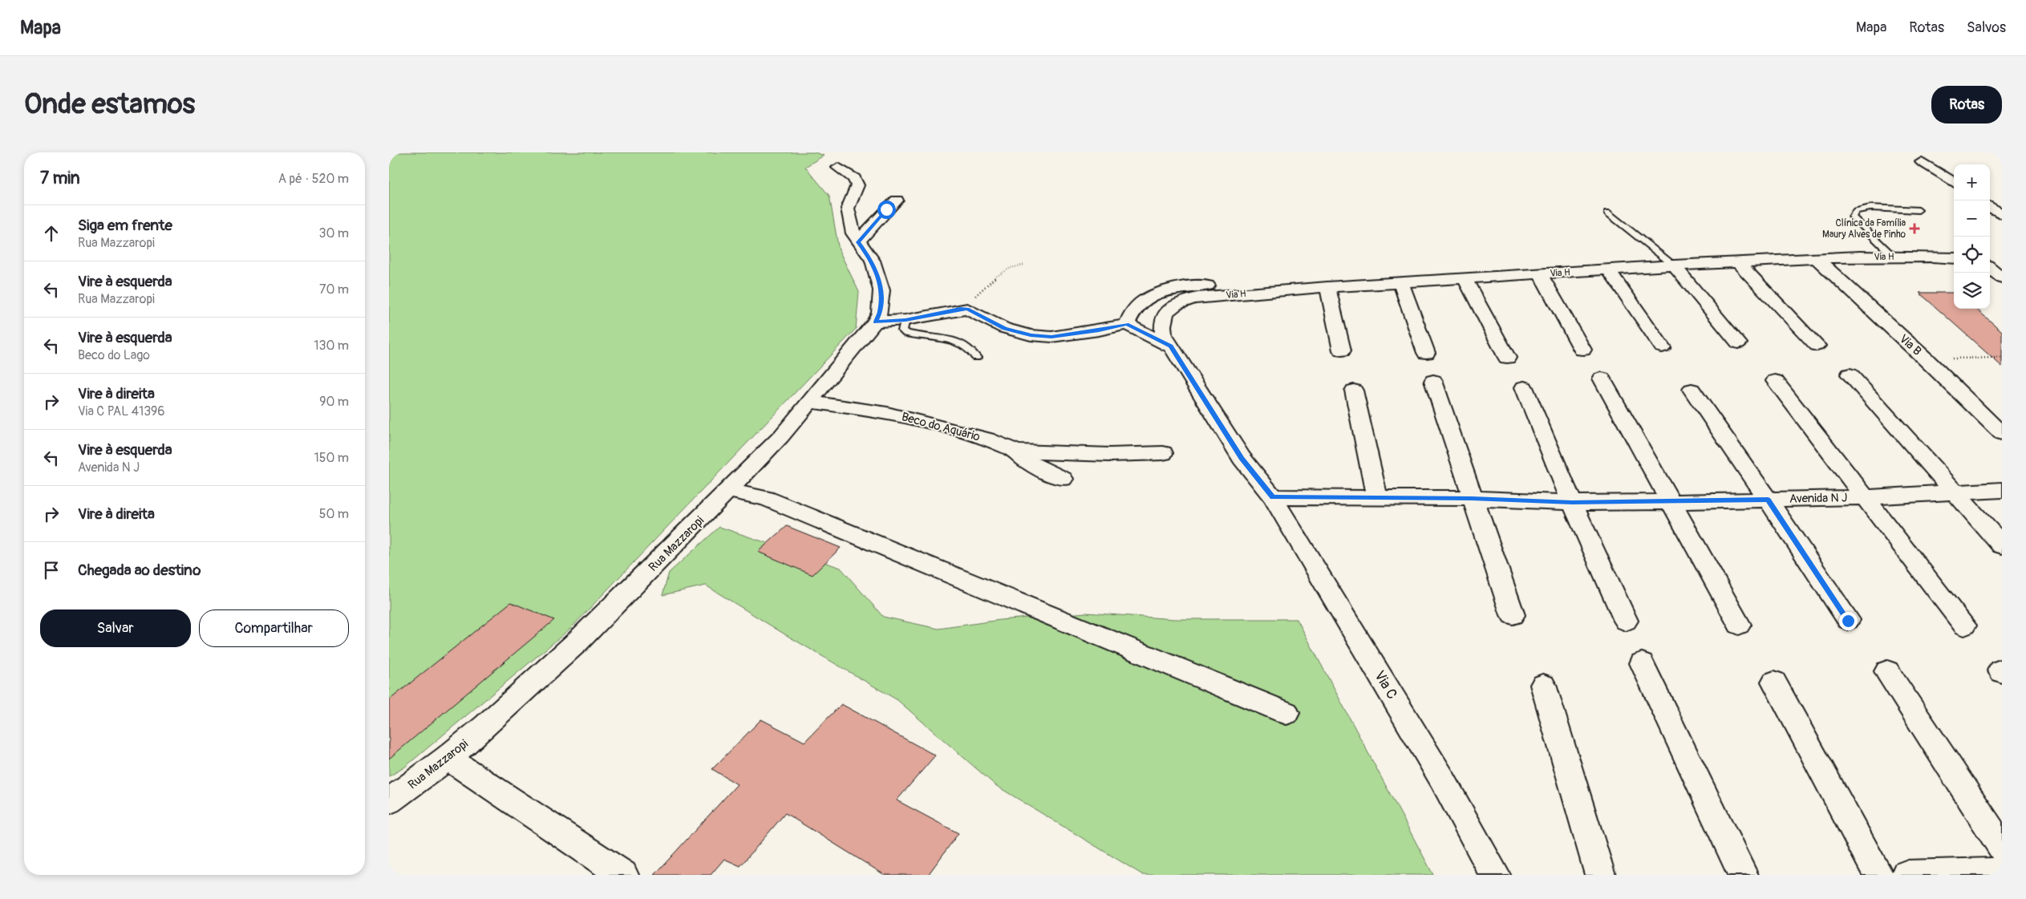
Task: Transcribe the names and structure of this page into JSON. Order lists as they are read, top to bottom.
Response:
{
  "streets": {
    "street": [
      "Via H",
      "Via B",
      "Beco do Aquário",
      "Avenida N J",
      "Rua Mazzaropi",
      "Via C"
    ]
  },
  "crossings": [
    ["Via H", "Via B"],
    ["Via H", "Via C"],
    ["Beco do Aquário", "Rua Mazzaropi"],
    ["Avenida N J", "Via C"]
  ],
  "places": {
    "health": ["Clínica da Família Maury Alves de Pinho"]
  },
  "page": {
    "header": "Mapa",
    "nav": ["Mapa", "Rotas", "Salvos"],
    "buttons": [
      "Rotas",
      ["Salvar", "Compartilhar"]
    ],
    "title": "Onde estamos",
    "heading": ["7 min", "A pé · 520 m"],
    "map_buttons": ["+", "−"],
    "list": [
      ["Siga em frente", "Rua Mazzaropi", "30 m"],
      ["Vire à esquerda", "Rua Mazzaropi", "70 m"],
      ["Vire à esquerda", "Beco do Lago", "130 m"],
      ["Vire à direita", "Via C PAL 41396", "90 m"],
      ["Vire à esquerda", "Avenida N J", "150 m"],
      ["Vire à direita", "50 m"],
      "Chegada ao destino"
    ]
  }
}
